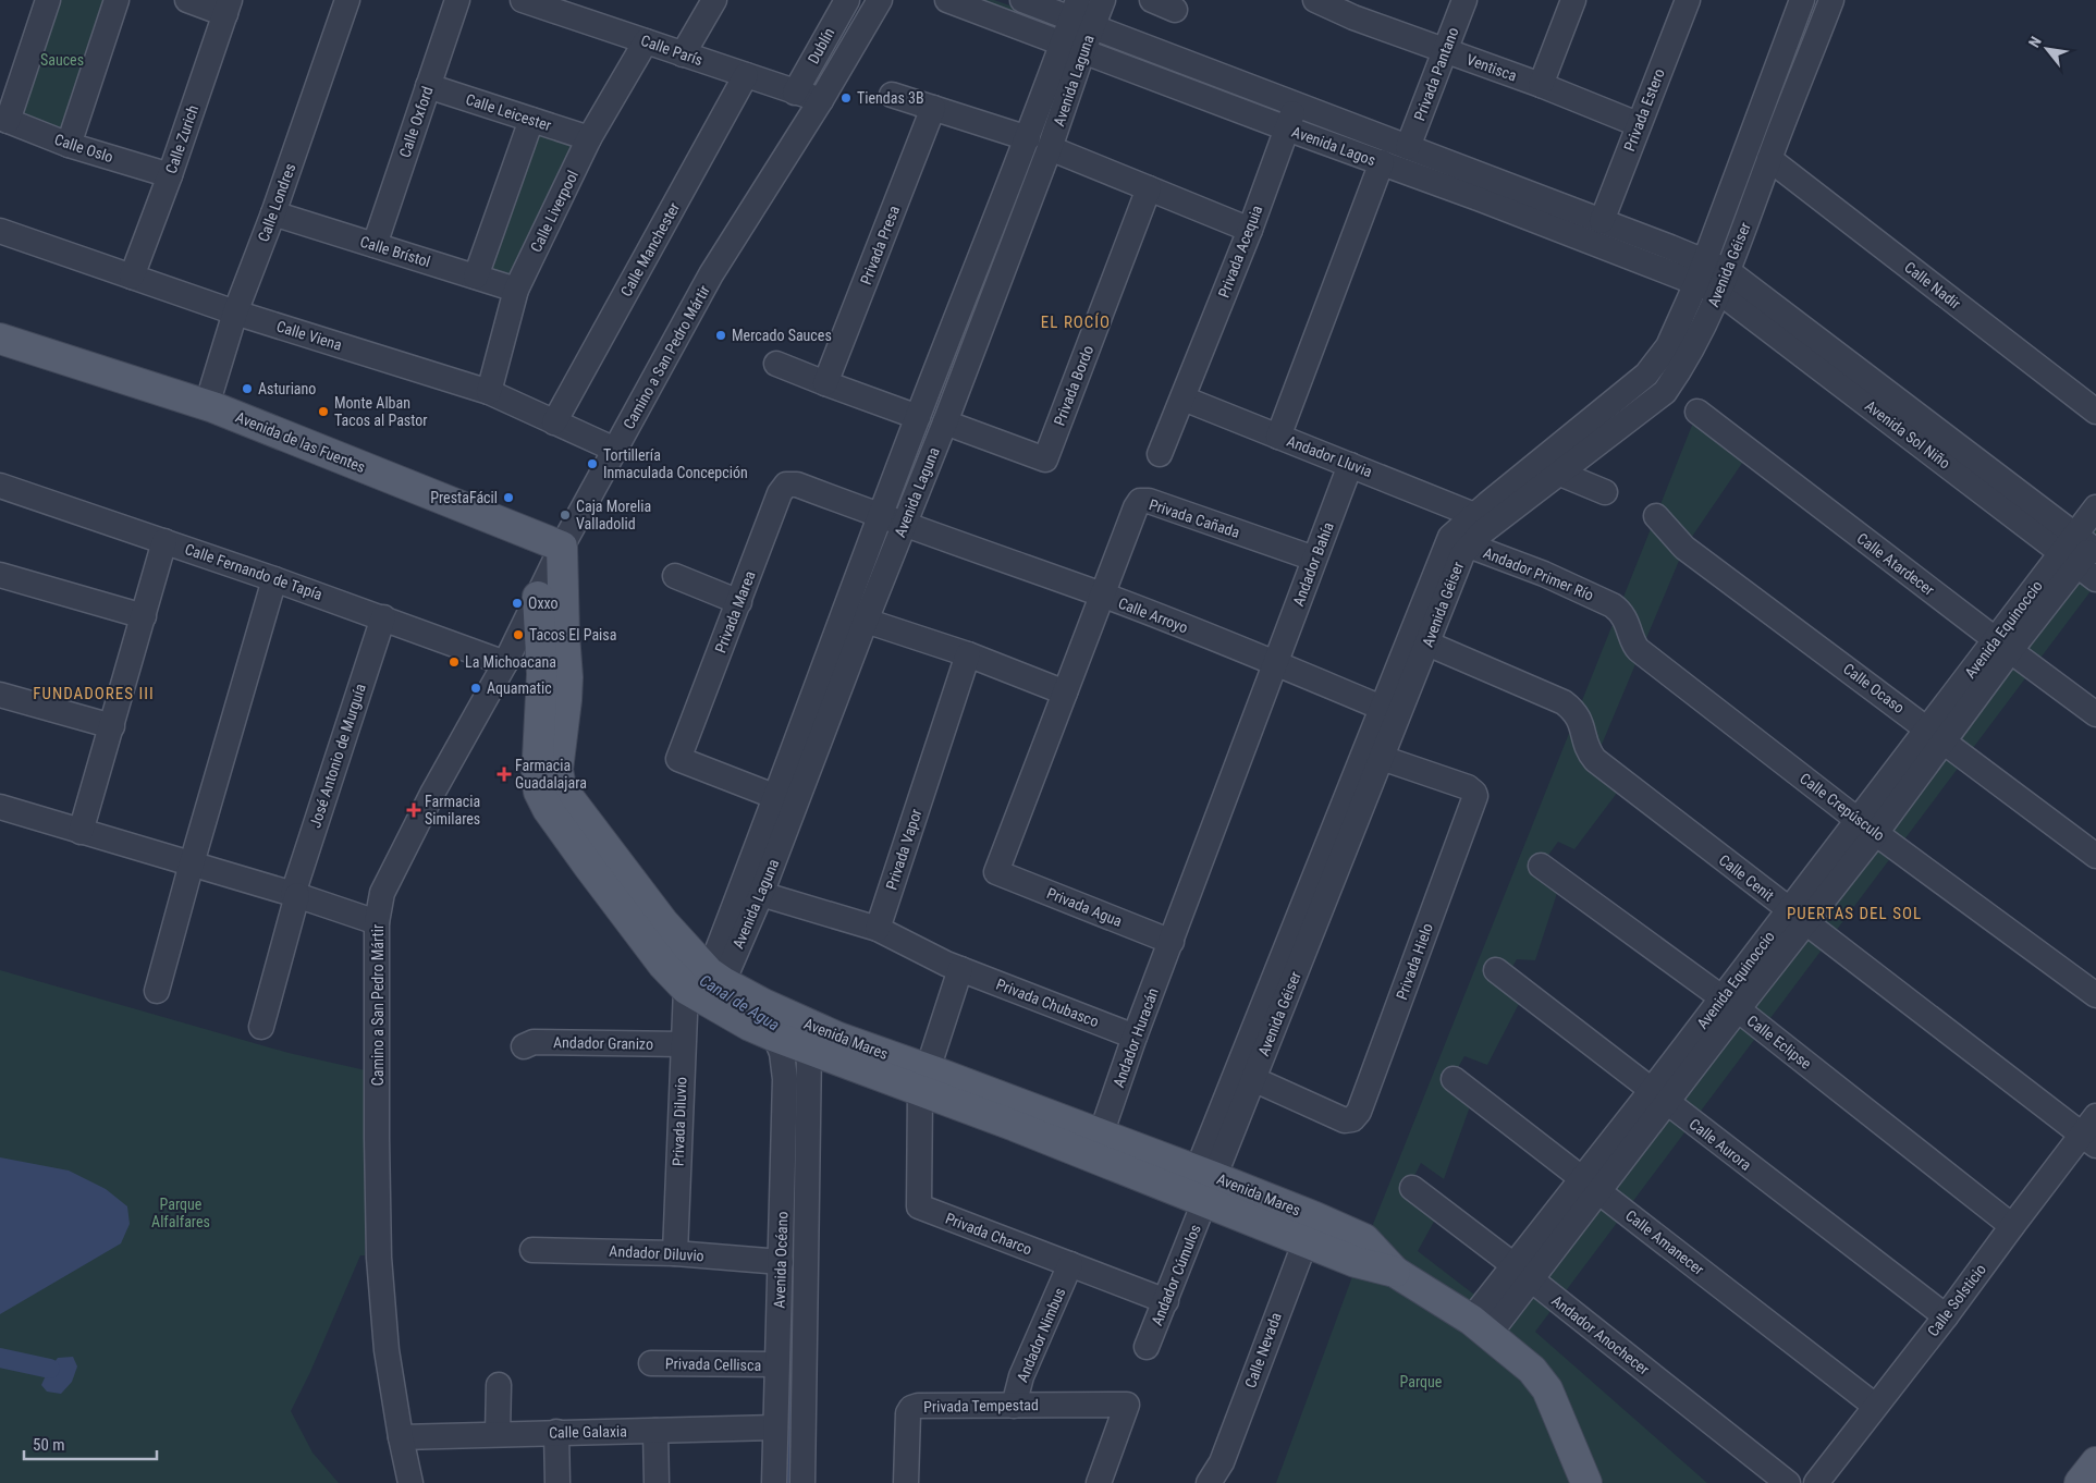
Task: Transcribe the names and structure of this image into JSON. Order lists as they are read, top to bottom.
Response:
{
  "streets": {
    "main road": ["Avenida de las Fuentes", "Avenida Mares"],
    "street": [
      "Dublín",
      "Calle París",
      "Ventisca",
      "Privada Pantano",
      "Avenida Laguna",
      "Privada Estero",
      "Calle Leicester",
      "Calle Oxford",
      "Calle Zurich",
      "Avenida Lagos",
      "Calle Oslo",
      "Calle Londres",
      "Calle Liverpool",
      "Privada Presa",
      "Calle Manchester",
      "Calle Brístol",
      "Privada Acequia",
      "Avenida Géiser",
      "Calle Nadir",
      "Calle Viena",
      "Camino a San Pedro Mártir",
      "Privada Bordo",
      "Avenida Sol Niño",
      "Andador Lluvia",
      "Privada Cañada",
      "Andador Bahía",
      "Calle Atardecer",
      "Calle Fernando de Tapía",
      "Andador Primer Río",
      "Privada Marea",
      "Calle Arroyo",
      "Avenida Equinoccio",
      "Calle Ocaso",
      "José Antonio de Murguía",
      "Calle Crepúsculo",
      "Privada Vapor",
      "Calle Cenit",
      "Privada Agua",
      "Privada Hielo",
      "Privada Chubasco",
      "Andador Huracán",
      "Calle Eclipse",
      "Andador Granizo",
      "Privada Diluvio",
      "Calle Aurora",
      "Privada Charco",
      "Calle Amanecer",
      "Andador Diluvio",
      "Avenida Océano",
      "Andador Cúmulos",
      "Calle Solsticio",
      "Andador Nimbus",
      "Andador Anochecer",
      "Calle Nevada",
      "Privada Cellisca",
      "Privada Tempestad",
      "Calle Galaxia"
    ]
  },
  "crossings": [
    ["Dublín", "Calle París"],
    ["Calle París", "Calle Liverpool"],
    ["Calle París", "Calle Manchester"],
    ["Calle París", "Camino a San Pedro Mártir"],
    ["Ventisca", "Privada Pantano"],
    ["Ventisca", "Privada Estero"],
    ["Privada Pantano", "Avenida Lagos"],
    ["Avenida Laguna", "Avenida Lagos"],
    ["Avenida Laguna", "Privada Bordo"],
    ["Avenida Laguna", "Privada Marea"],
    ["Avenida Laguna", "Calle Arroyo"],
    ["Avenida Laguna", "Avenida Mares"],
    ["Avenida Laguna", "Privada Diluvio"],
    ["Privada Estero", "Avenida Lagos"],
    ["Calle Leicester", "Calle Oxford"],
    ["Calle Leicester", "Calle Liverpool"],
    ["Calle Oxford", "Calle Brístol"],
    ["Calle Zurich", "Calle Oslo"],
    ["Calle Zurich", "Calle Viena"],
    ["Avenida Lagos", "Privada Acequia"],
    ["Avenida Lagos", "Avenida Géiser"],
    ["Avenida Lagos", "Avenida Sol Niño"],
    ["Calle Londres", "Calle Brístol"],
    ["Calle Londres", "Calle Viena"],
    ["Calle Londres", "Avenida de las Fuentes"],
    ["Calle Liverpool", "Calle Brístol"],
    ["Calle Liverpool", "Calle Viena"],
    ["Calle Manchester", "Calle Viena"],
    ["Privada Acequia", "Andador Lluvia"],
    ["Avenida Géiser", "Calle Nadir"],
    ["Avenida Géiser", "Avenida Sol Niño"],
    ["Avenida Géiser", "Andador Lluvia"],
    ["Avenida Géiser", "Andador Primer Río"],
    ["Avenida Géiser", "Calle Arroyo"],
    ["Avenida Géiser", "Calle Cenit"],
    ["Avenida Géiser", "Privada Hielo"],
    ["Avenida Géiser", "Avenida Mares"],
    ["Avenida Géiser", "Andador Cúmulos"],
    ["Calle Viena", "Camino a San Pedro Mártir"],
    ["Camino a San Pedro Mártir", "Avenida de las Fuentes"],
    ["Camino a San Pedro Mártir", "Calle Fernando de Tapía"],
    ["Camino a San Pedro Mártir", "Avenida Mares"],
    ["Camino a San Pedro Mártir", "Calle Galaxia"],
    ["Avenida Sol Niño", "Avenida Equinoccio"],
    ["Avenida de las Fuentes", "Avenida Mares"],
    ["Andador Lluvia", "Andador Bahía"],
    ["Privada Cañada", "Andador Bahía"],
    ["Privada Cañada", "Calle Arroyo"],
    ["Privada Cañada", "Privada Agua"],
    ["Andador Bahía", "Calle Arroyo"],
    ["Calle Atardecer", "Avenida Equinoccio"],
    ["Calle Fernando de Tapía", "José Antonio de Murguía"],
    ["Andador Primer Río", "Calle Crepúsculo"],
    ["Privada Marea", "Calle Arroyo"],
    ["Calle Arroyo", "Privada Agua"],
    ["Avenida Equinoccio", "Calle Ocaso"],
    ["Avenida Equinoccio", "Calle Crepúsculo"],
    ["Avenida Equinoccio", "Calle Cenit"],
    ["Avenida Equinoccio", "Avenida Mares"],
    ["Avenida Equinoccio", "Calle Eclipse"],
    ["Avenida Equinoccio", "Calle Aurora"],
    ["Avenida Equinoccio", "Calle Amanecer"],
    ["Avenida Equinoccio", "Andador Anochecer"],
    ["Privada Vapor", "Privada Chubasco"],
    ["Calle Cenit", "Calle Solsticio"],
    ["Privada Agua", "Andador Huracán"],
    ["Privada Chubasco", "Andador Huracán"],
    ["Andador Huracán", "Avenida Mares"],
    ["Avenida Mares", "Privada Diluvio"],
    ["Avenida Mares", "Privada Charco"],
    ["Avenida Mares", "Avenida Océano"],
    ["Avenida Mares", "Andador Cúmulos"],
    ["Avenida Mares", "Calle Nevada"],
    ["Calle Eclipse", "Calle Solsticio"],
    ["Andador Granizo", "Privada Diluvio"],
    ["Privada Diluvio", "Andador Diluvio"],
    ["Calle Aurora", "Calle Solsticio"],
    ["Privada Charco", "Andador Cúmulos"],
    ["Privada Charco", "Andador Nimbus"],
    ["Calle Amanecer", "Calle Solsticio"],
    ["Andador Diluvio", "Avenida Océano"],
    ["Avenida Océano", "Privada Cellisca"],
    ["Avenida Océano", "Calle Galaxia"],
    ["Andador Nimbus", "Privada Tempestad"]
  ],
  "districts": ["EL ROCÍO", "FUNDADORES III", "PUERTAS DEL SOL"],
  "water": ["Canal de Agua"],
  "parks": ["Sauces", "Parque Alfalfares", "Parque"],
  "places": {
    "other": [
      "Tiendas 3B",
      "Mercado Sauces",
      "Asturiano",
      "Monte Alban Tacos al Pastor",
      "Tortillería Inmaculada Concepción",
      "PrestaFácil",
      "Caja Morelia Valladolid",
      "Oxxo",
      "Tacos El Paisa",
      "La Michoacana",
      "Aquamatic"
    ],
    "health": ["Farmacia Guadalajara", "Farmacia Similares"]
  },
  "scale_bar": "50 m",
  "north": "top left"
}
